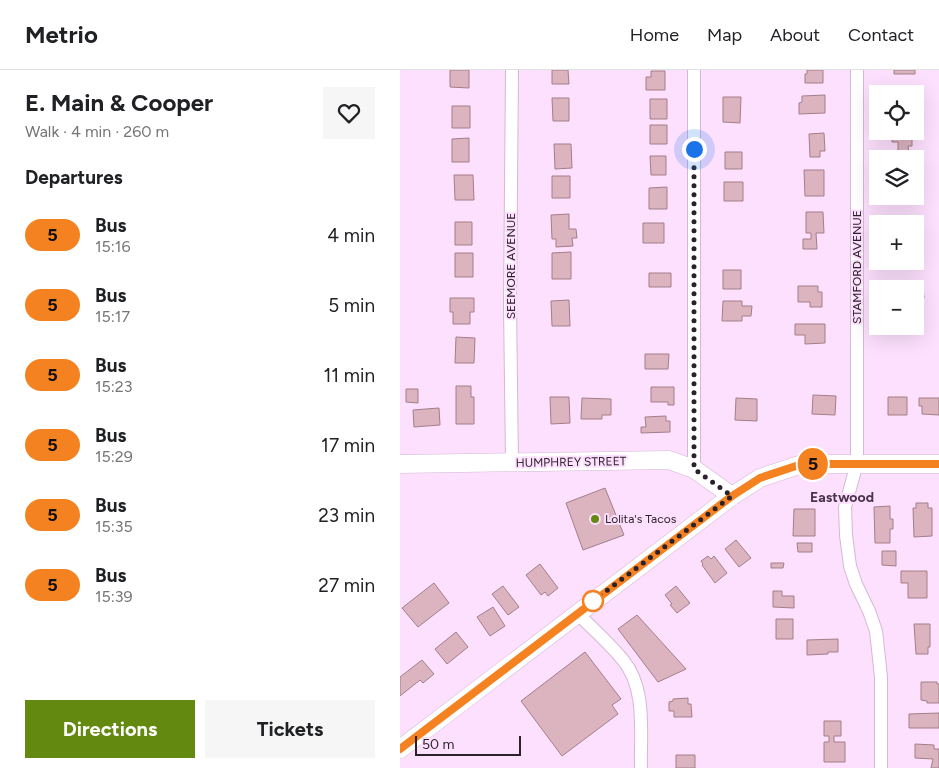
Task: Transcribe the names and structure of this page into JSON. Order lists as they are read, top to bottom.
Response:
{
  "streets": {
    "street": ["SEEMORE AVENUE", "STAMFORD AVENUE", "HUMPHREY STREET"]
  },
  "crossings": [
    ["SEEMORE AVENUE", "HUMPHREY STREET"]
  ],
  "districts": ["Eastwood"],
  "places": ["Lolita's Tacos"],
  "lines": ["bus line 5"],
  "scale_bar": "50 m",
  "page": {
    "header": "Metrio",
    "nav": [
      "Home",
      "Map",
      "About",
      "Contact"
    ],
    "heading": [
      ["E. Main & Cooper", "Walk · 4 min · 260 m"],
      "Departures"
    ],
    "on_map": "5",
    "map_buttons": ["+", "−"],
    "list": [
      {
        "mark": "5",
        "name": "Bus",
        "note": "15:16",
        "value": "4 min"
      },
      {
        "mark": "5",
        "name": "Bus",
        "note": "15:17",
        "value": "5 min"
      },
      {
        "mark": "5",
        "name": "Bus",
        "note": "15:23",
        "value": "11 min"
      },
      {
        "mark": "5",
        "name": "Bus",
        "note": "15:29",
        "value": "17 min"
      },
      {
        "mark": "5",
        "name": "Bus",
        "note": "15:35",
        "value": "23 min"
      },
      {
        "mark": "5",
        "name": "Bus",
        "note": "15:39",
        "value": "27 min"
      }
    ],
    "buttons": ["Directions", "Tickets"],
    "scale": "50 m"
  }
}
